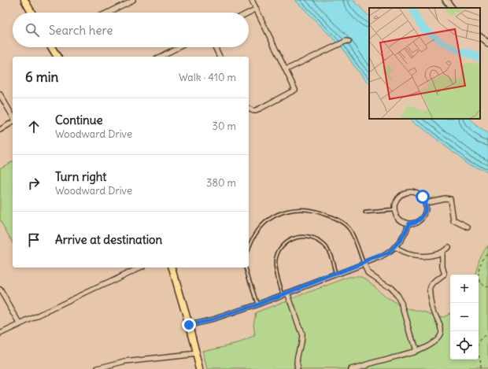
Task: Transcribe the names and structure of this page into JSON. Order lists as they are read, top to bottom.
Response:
{
  "page": {
    "search": "Search here",
    "heading": ["6 min", "Walk · 410 m"],
    "list": [
      ["Continue", "Woodward Drive", "30 m"],
      ["Turn right", "Woodward Drive", "380 m"],
      "Arrive at destination"
    ],
    "map_buttons": ["+", "−"]
  }
}
